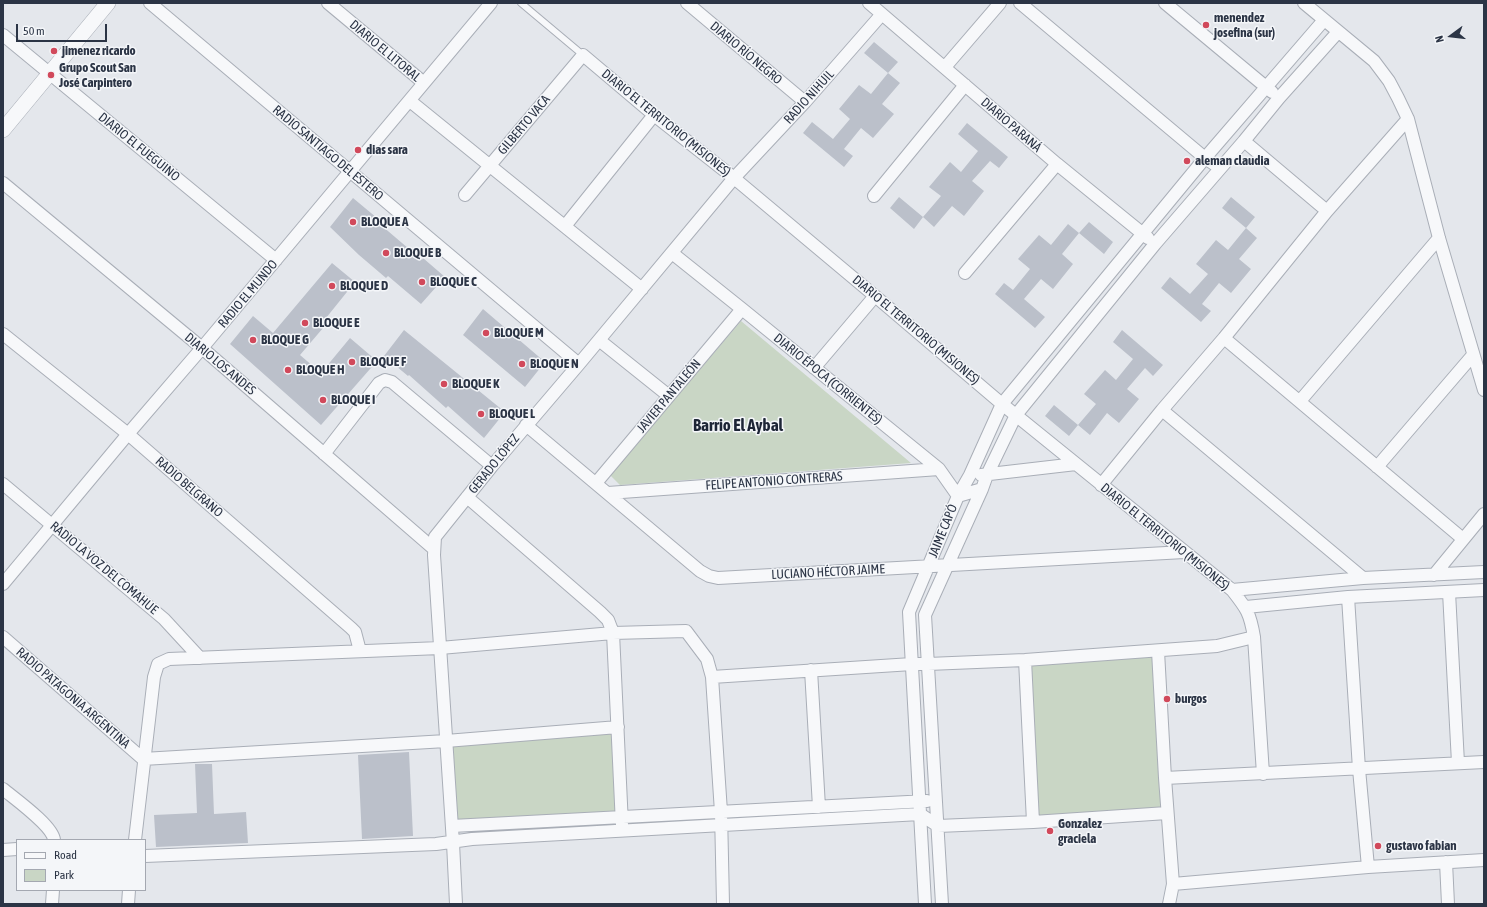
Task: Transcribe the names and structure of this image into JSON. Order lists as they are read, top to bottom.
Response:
{
  "streets": {
    "street": [
      "DIARIO EL LITORAL",
      "DIARIO RÍO NEGRO",
      "RADIO NIHUIL",
      "DIARIO EL TERRITORIO (MISIONES)",
      "GILBERTO VACA",
      "DIARIO PARANÁ",
      "DIARIO EL FUEGUINO",
      "RADIO SANTIAGO DEL ESTERO",
      "RADIO EL MUNDO",
      "DIARIO LOS ANDES",
      "DIARIO ÉPOCA (CORRIENTES)",
      "JAVIER PANTALEÓN",
      "GERADO LÓPEZ",
      "FELIPE ANTONIO CONTRERAS",
      "RADIO BELGRANO",
      "JAIME CAPÓ",
      "RADIO LA VOZ DEL COMAHUE",
      "LUCIANO HÉCTOR JAIME",
      "RADIO PATAGONIA ARGENTINA"
    ]
  },
  "crossings": [
    ["DIARIO EL LITORAL", "RADIO EL MUNDO"],
    ["DIARIO RÍO NEGRO", "RADIO NIHUIL"],
    ["RADIO NIHUIL", "DIARIO EL TERRITORIO (MISIONES)"],
    ["RADIO NIHUIL", "DIARIO PARANÁ"],
    ["RADIO NIHUIL", "GERADO LÓPEZ"],
    ["DIARIO EL TERRITORIO (MISIONES)", "GILBERTO VACA"],
    ["DIARIO EL TERRITORIO (MISIONES)", "GERADO LÓPEZ"],
    ["DIARIO EL TERRITORIO (MISIONES)", "JAIME CAPÓ"],
    ["DIARIO EL TERRITORIO (MISIONES)", "LUCIANO HÉCTOR JAIME"],
    ["DIARIO PARANÁ", "JAIME CAPÓ"],
    ["DIARIO EL FUEGUINO", "RADIO EL MUNDO"],
    ["RADIO SANTIAGO DEL ESTERO", "RADIO EL MUNDO"],
    ["RADIO SANTIAGO DEL ESTERO", "GERADO LÓPEZ"],
    ["RADIO EL MUNDO", "DIARIO LOS ANDES"],
    ["RADIO EL MUNDO", "RADIO BELGRANO"],
    ["RADIO EL MUNDO", "RADIO LA VOZ DEL COMAHUE"],
    ["DIARIO LOS ANDES", "GERADO LÓPEZ"],
    ["DIARIO ÉPOCA (CORRIENTES)", "JAVIER PANTALEÓN"],
    ["DIARIO ÉPOCA (CORRIENTES)", "GERADO LÓPEZ"],
    ["DIARIO ÉPOCA (CORRIENTES)", "FELIPE ANTONIO CONTRERAS"],
    ["DIARIO ÉPOCA (CORRIENTES)", "JAIME CAPÓ"],
    ["JAVIER PANTALEÓN", "LUCIANO HÉCTOR JAIME"],
    ["GERADO LÓPEZ", "LUCIANO HÉCTOR JAIME"],
    ["FELIPE ANTONIO CONTRERAS", "LUCIANO HÉCTOR JAIME"],
    ["JAIME CAPÓ", "LUCIANO HÉCTOR JAIME"]
  ],
  "districts": ["Barrio El Aybal"],
  "places": [
    "menendez josefina (sur)",
    "jimenez ricardo",
    "Grupo Scout San José Carpintero",
    "dias sara",
    "aleman claudia",
    "BLOQUE A",
    "BLOQUE B",
    "BLOQUE C",
    "BLOQUE D",
    "BLOQUE E",
    "BLOQUE M",
    "BLOQUE G",
    "BLOQUE F",
    "BLOQUE N",
    "BLOQUE H",
    "BLOQUE K",
    "BLOQUE I",
    "BLOQUE L",
    "burgos",
    "Gonzalez graciela",
    "gustavo fabian"
  ],
  "legend": ["Road", "Park"],
  "scale_bar": "50 m",
  "north": "left"
}
